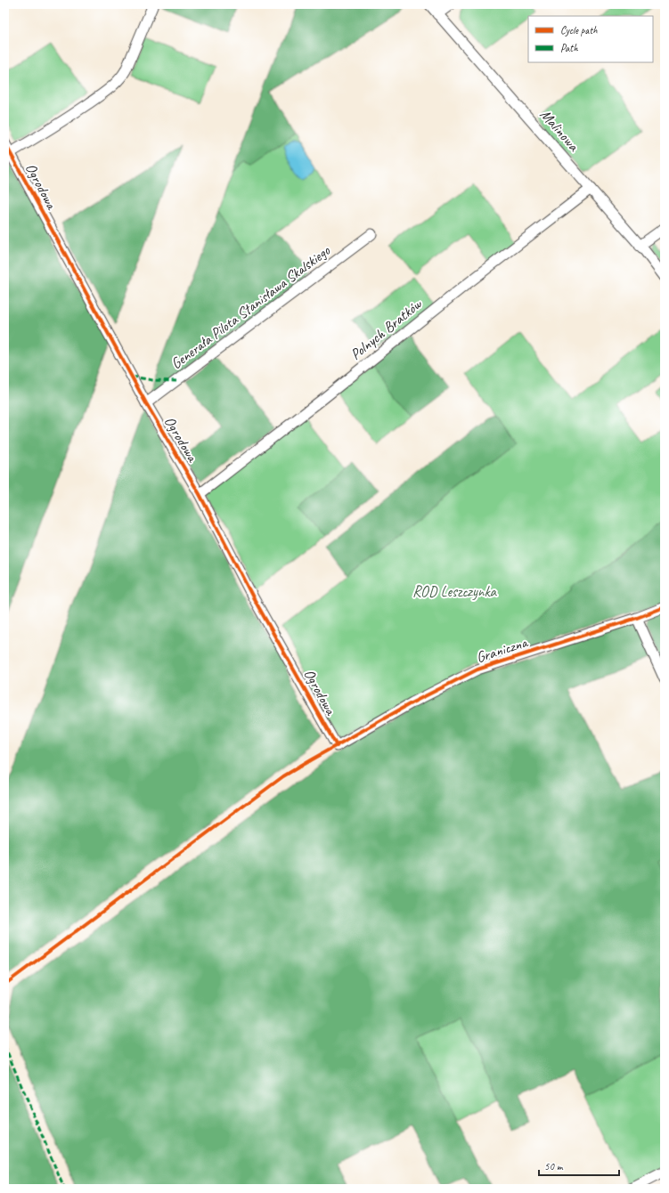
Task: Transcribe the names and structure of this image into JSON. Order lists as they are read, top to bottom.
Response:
{
  "streets": {
    "street": [
      "Malinowa",
      "Ogrodowa",
      "Generała Pilota Stanisława Skalskiego",
      "Polnych Bratków",
      "Graniczna"
    ]
  },
  "crossings": [
    ["Malinowa", "Polnych Bratków"],
    ["Ogrodowa", "Generała Pilota Stanisława Skalskiego"],
    ["Ogrodowa", "Polnych Bratków"],
    ["Ogrodowa", "Graniczna"]
  ],
  "parks": ["ROD Leszczynka"],
  "legend": ["Cycle path", "Path"],
  "scale_bar": "50 m"
}
